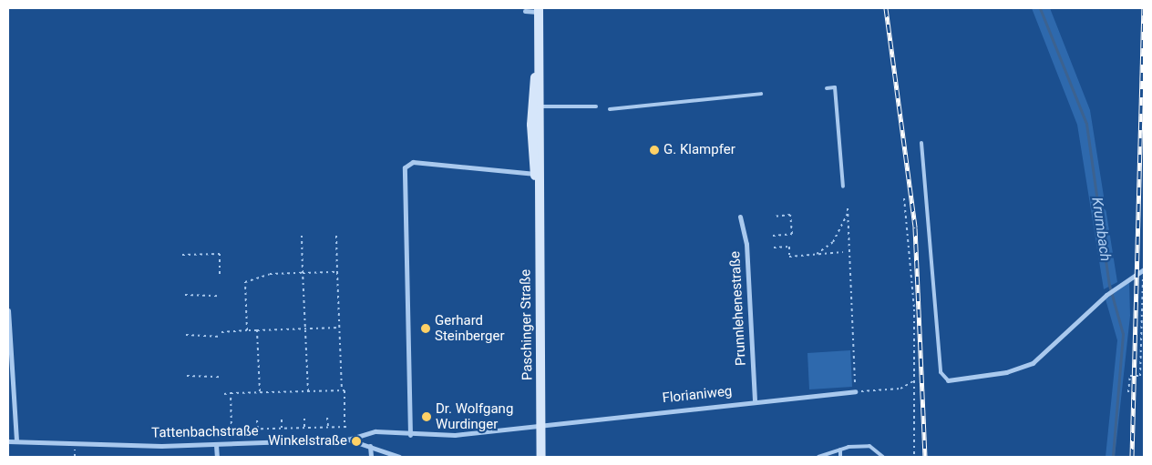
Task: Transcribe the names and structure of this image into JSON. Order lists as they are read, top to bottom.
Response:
{
  "streets": {
    "street": [
      "Prunnlehenestraße",
      "Paschinger Straße",
      "Florianiweg",
      "Tattenbachstraße"
    ]
  },
  "crossings": [
    ["Prunnlehenestraße", "Florianiweg"],
    ["Paschinger Straße", "Florianiweg"]
  ],
  "water": ["Krumbach"],
  "places": [
    "G. Klampfer",
    "Gerhard Steinberger",
    "Dr. Wolfgang Wurdinger",
    "Winkelstraße"
  ]
}
